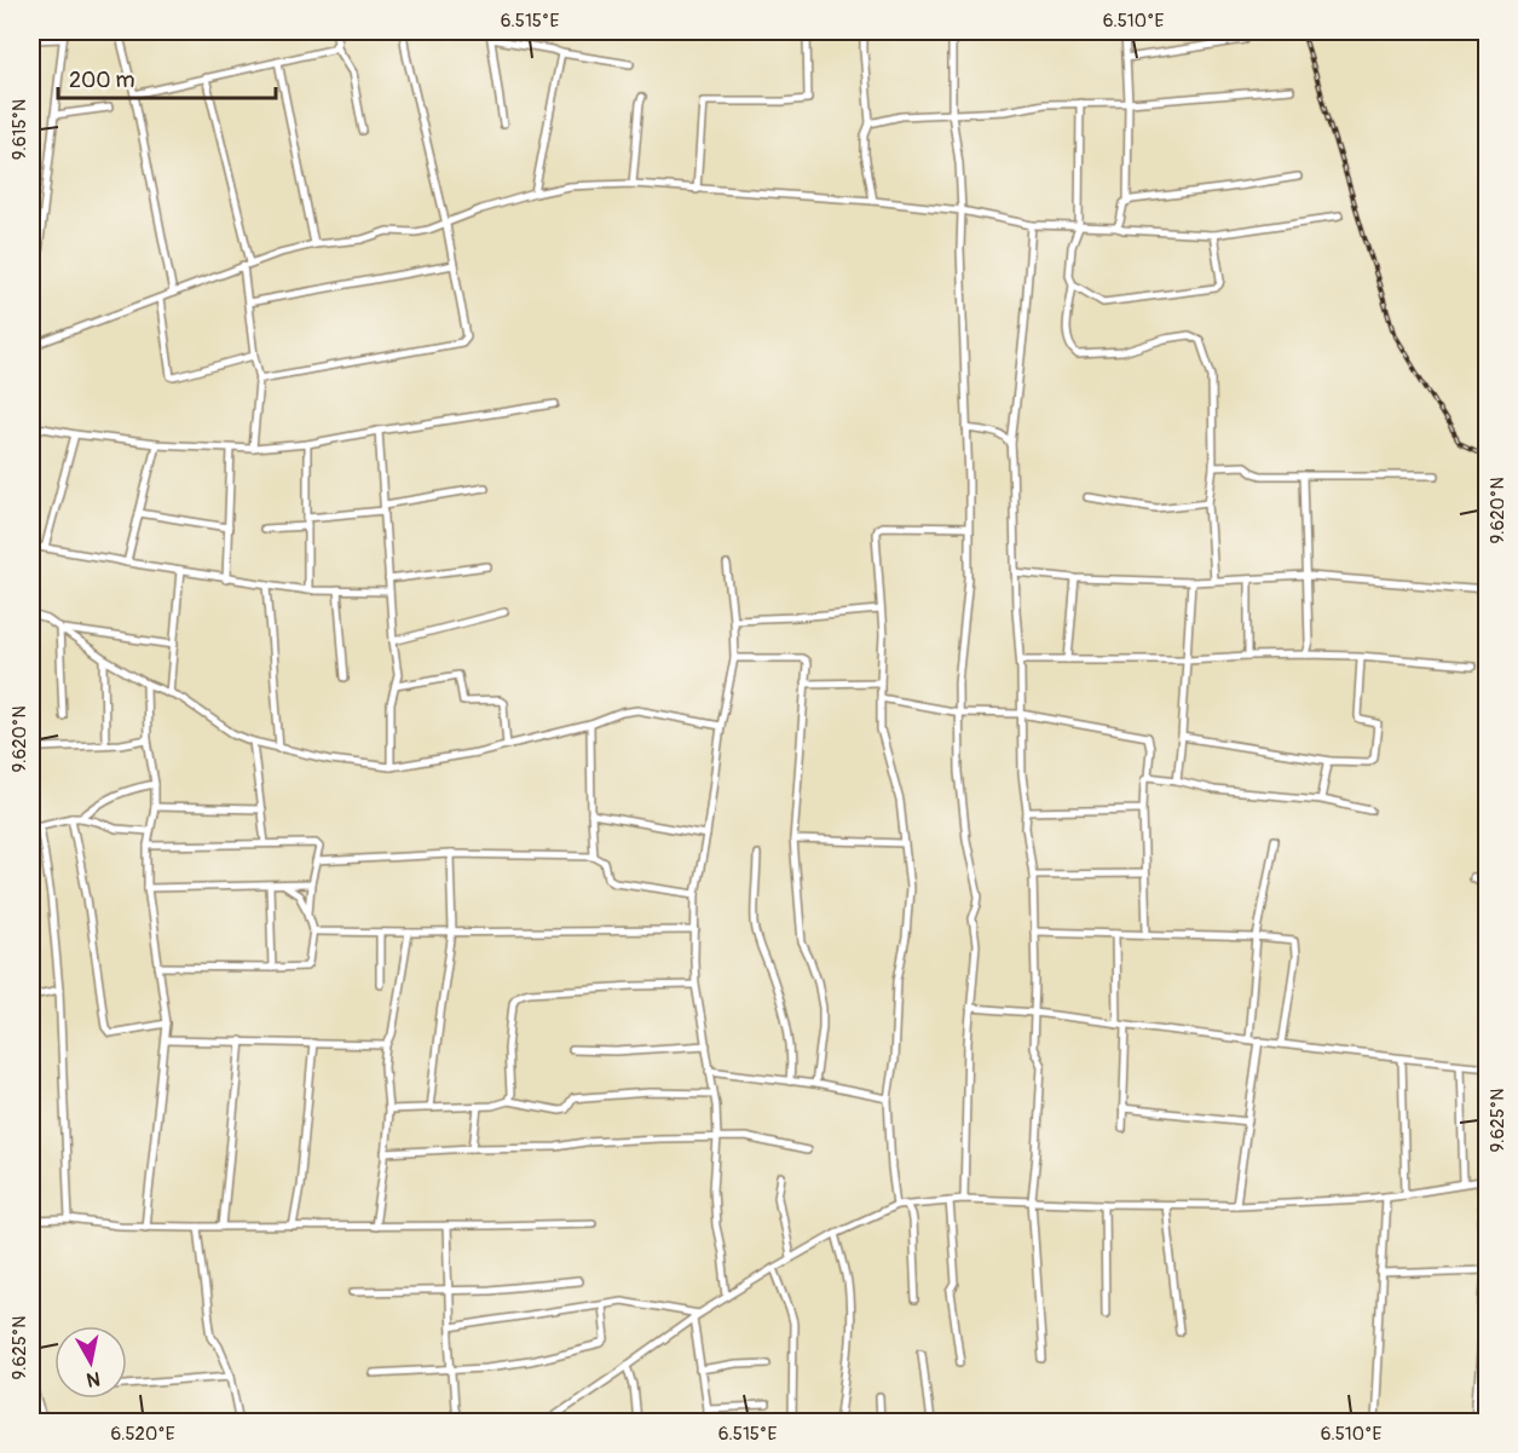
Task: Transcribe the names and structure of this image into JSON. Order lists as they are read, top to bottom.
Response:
{
  "scale_bar": "200 m",
  "north": "bottom",
  "coordinates": [
    "6.515°E",
    "6.510°E",
    "9.615°N",
    "9.620°N",
    "9.625°N",
    "6.520°E"
  ]
}
